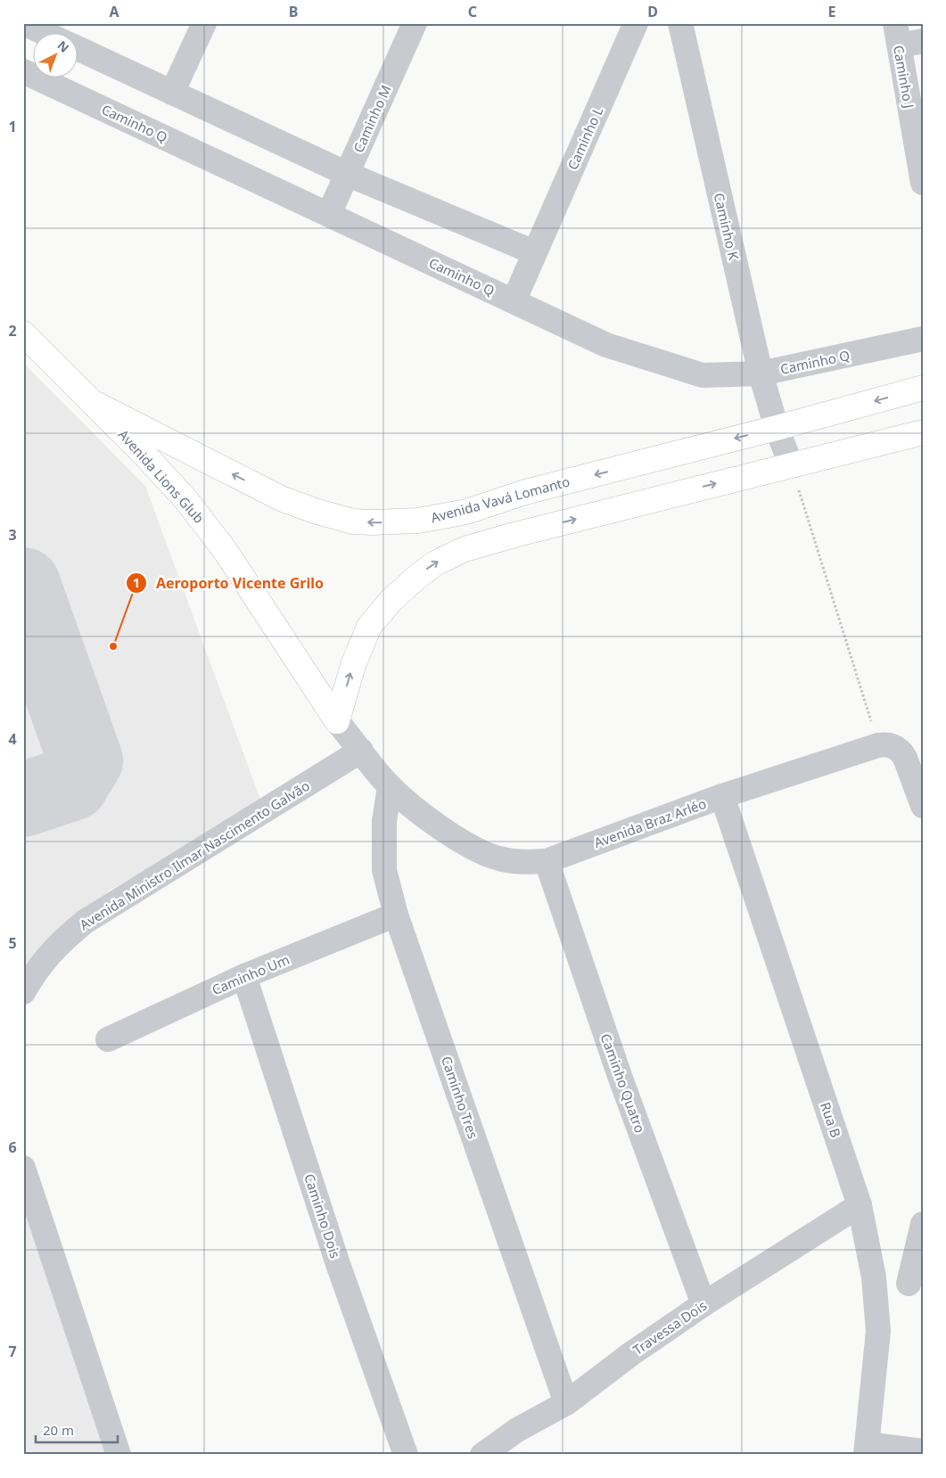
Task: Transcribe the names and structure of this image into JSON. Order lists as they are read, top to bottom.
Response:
{
  "streets": {
    "street": [
      "Caminho J",
      "Caminho M",
      "Caminho Q",
      "Caminho L",
      "Caminho K",
      "Avenida Lions Glub",
      "Avenida Vavá Lomanto",
      "Avenida Braz Arléo",
      "Avenida Ministro Ilmar Nascimento Galvão",
      "Caminho Um",
      "Caminho Quatro",
      "Caminho Tres",
      "Rua B",
      "Caminho Dois",
      "Travessa Dois"
    ]
  },
  "crossings": [
    ["Caminho M", "Caminho Q"],
    ["Caminho Q", "Caminho L"],
    ["Caminho Q", "Caminho K"],
    ["Caminho K", "Avenida Vavá Lomanto"],
    ["Avenida Lions Glub", "Avenida Vavá Lomanto"],
    ["Avenida Lions Glub", "Avenida Braz Arléo"],
    ["Avenida Lions Glub", "Avenida Ministro Ilmar Nascimento Galvão"],
    ["Avenida Lions Glub", "Caminho Tres"],
    ["Avenida Braz Arléo", "Caminho Quatro"],
    ["Avenida Braz Arléo", "Caminho Tres"],
    ["Avenida Braz Arléo", "Rua B"],
    ["Caminho Um", "Caminho Tres"],
    ["Caminho Um", "Caminho Dois"],
    ["Caminho Quatro", "Travessa Dois"],
    ["Caminho Tres", "Travessa Dois"],
    ["Rua B", "Travessa Dois"]
  ],
  "one_way": ["Avenida Vavá Lomanto"],
  "places": ["Aeroporto Vicente Grilo"],
  "scale_bar": "20 m",
  "north": "top right",
  "grid": {
    "columns": [
      "A",
      "B",
      "C",
      "D",
      "E"
    ],
    "rows": [
      "1",
      "2",
      "3",
      "4",
      "5",
      "6",
      "7"
    ]
  }
}
